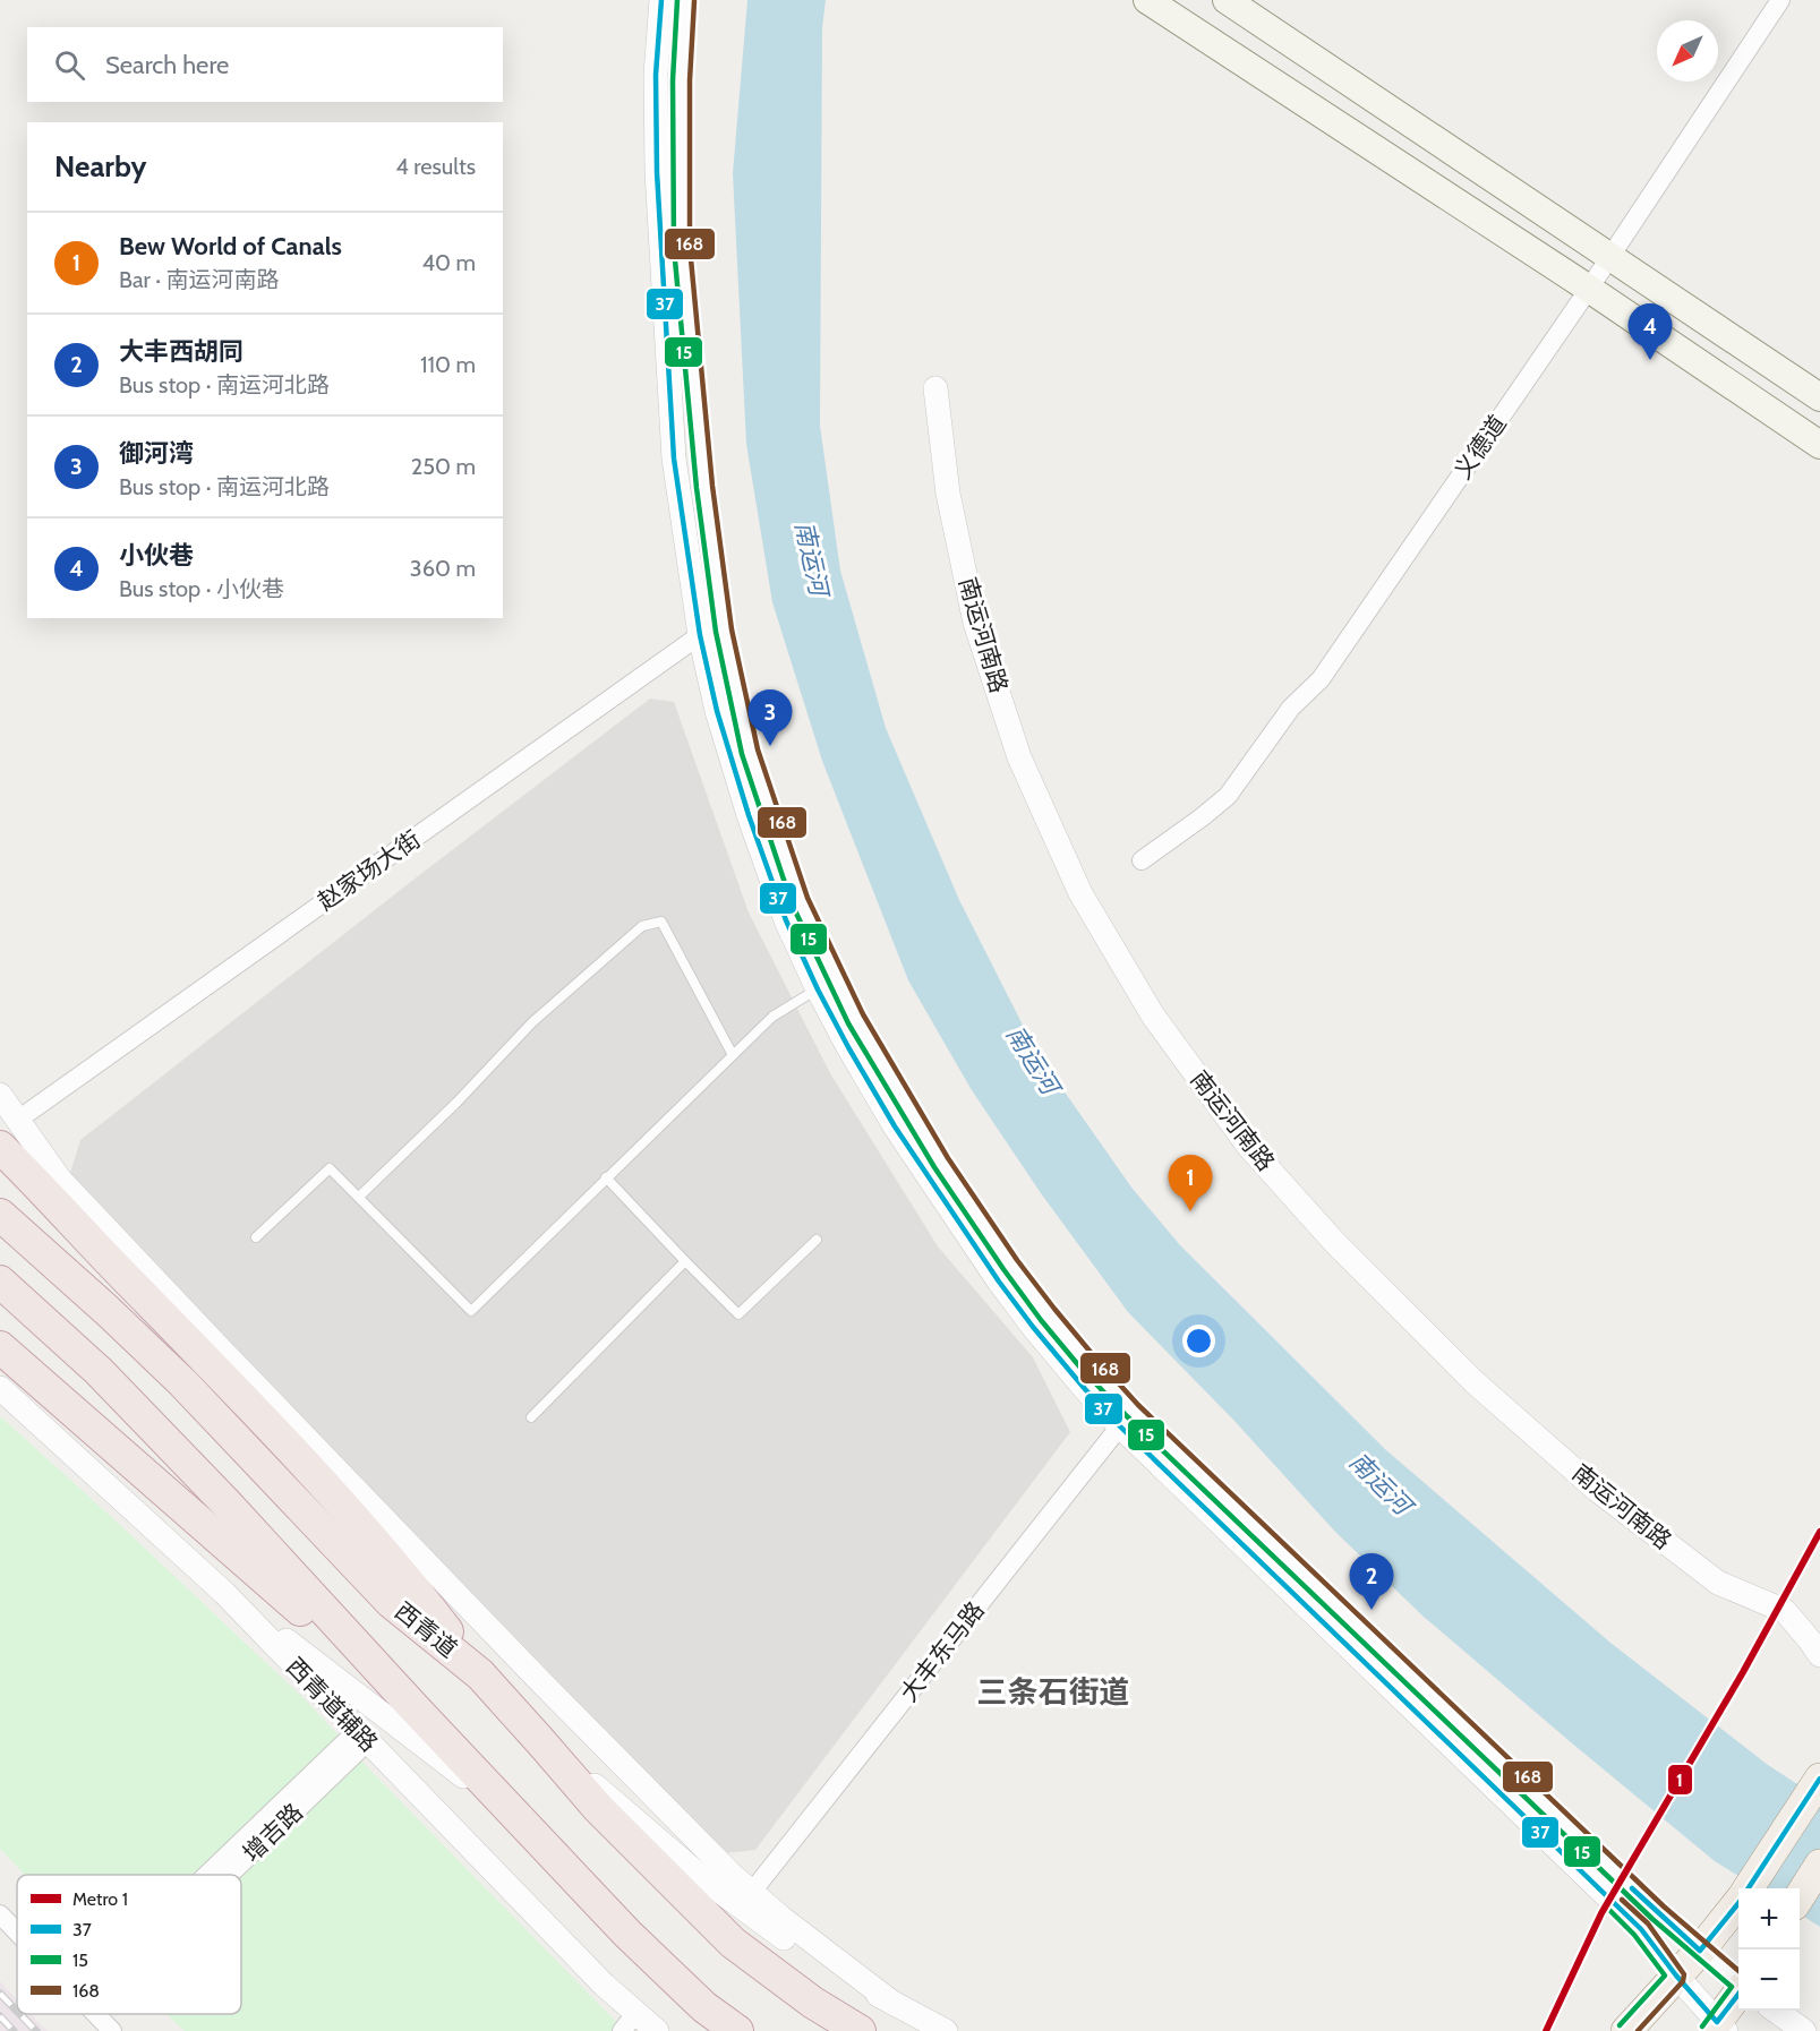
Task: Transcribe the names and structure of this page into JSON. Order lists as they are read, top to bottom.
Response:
{
  "streets": {
    "highway": ["西青道"],
    "street": [
      "义德道",
      "南运河南路",
      "赵家场大街",
      "大丰东马路",
      "西青道辅路",
      "增吉路"
    ]
  },
  "crossings": [
    ["西青道辅路", "增吉路"]
  ],
  "districts": ["三条石街道"],
  "water": ["南运河"],
  "lines": [
    "transit line 37",
    "transit line 15",
    "transit line 168",
    "metro line 1"
  ],
  "legend": [
    "Metro 1",
    "37",
    "15",
    "168"
  ],
  "north": "bottom left",
  "page": {
    "search": "Search here",
    "heading": ["Nearby", "4 results"],
    "list": [
      {
        "mark": "1",
        "name": "Bew World of Canals",
        "note": "Bar · 南运河南路",
        "value": "40 m"
      },
      {
        "mark": "2",
        "name": "大丰西胡同",
        "note": "Bus stop · 南运河北路",
        "value": "110 m"
      },
      {
        "mark": "3",
        "name": "御河湾",
        "note": "Bus stop · 南运河北路",
        "value": "250 m"
      },
      {
        "mark": "4",
        "name": "小伙巷",
        "note": "Bus stop · 小伙巷",
        "value": "360 m"
      }
    ],
    "pins": [
      "4",
      "3",
      "1",
      "2"
    ],
    "map_buttons": ["+", "−"]
  }
}
